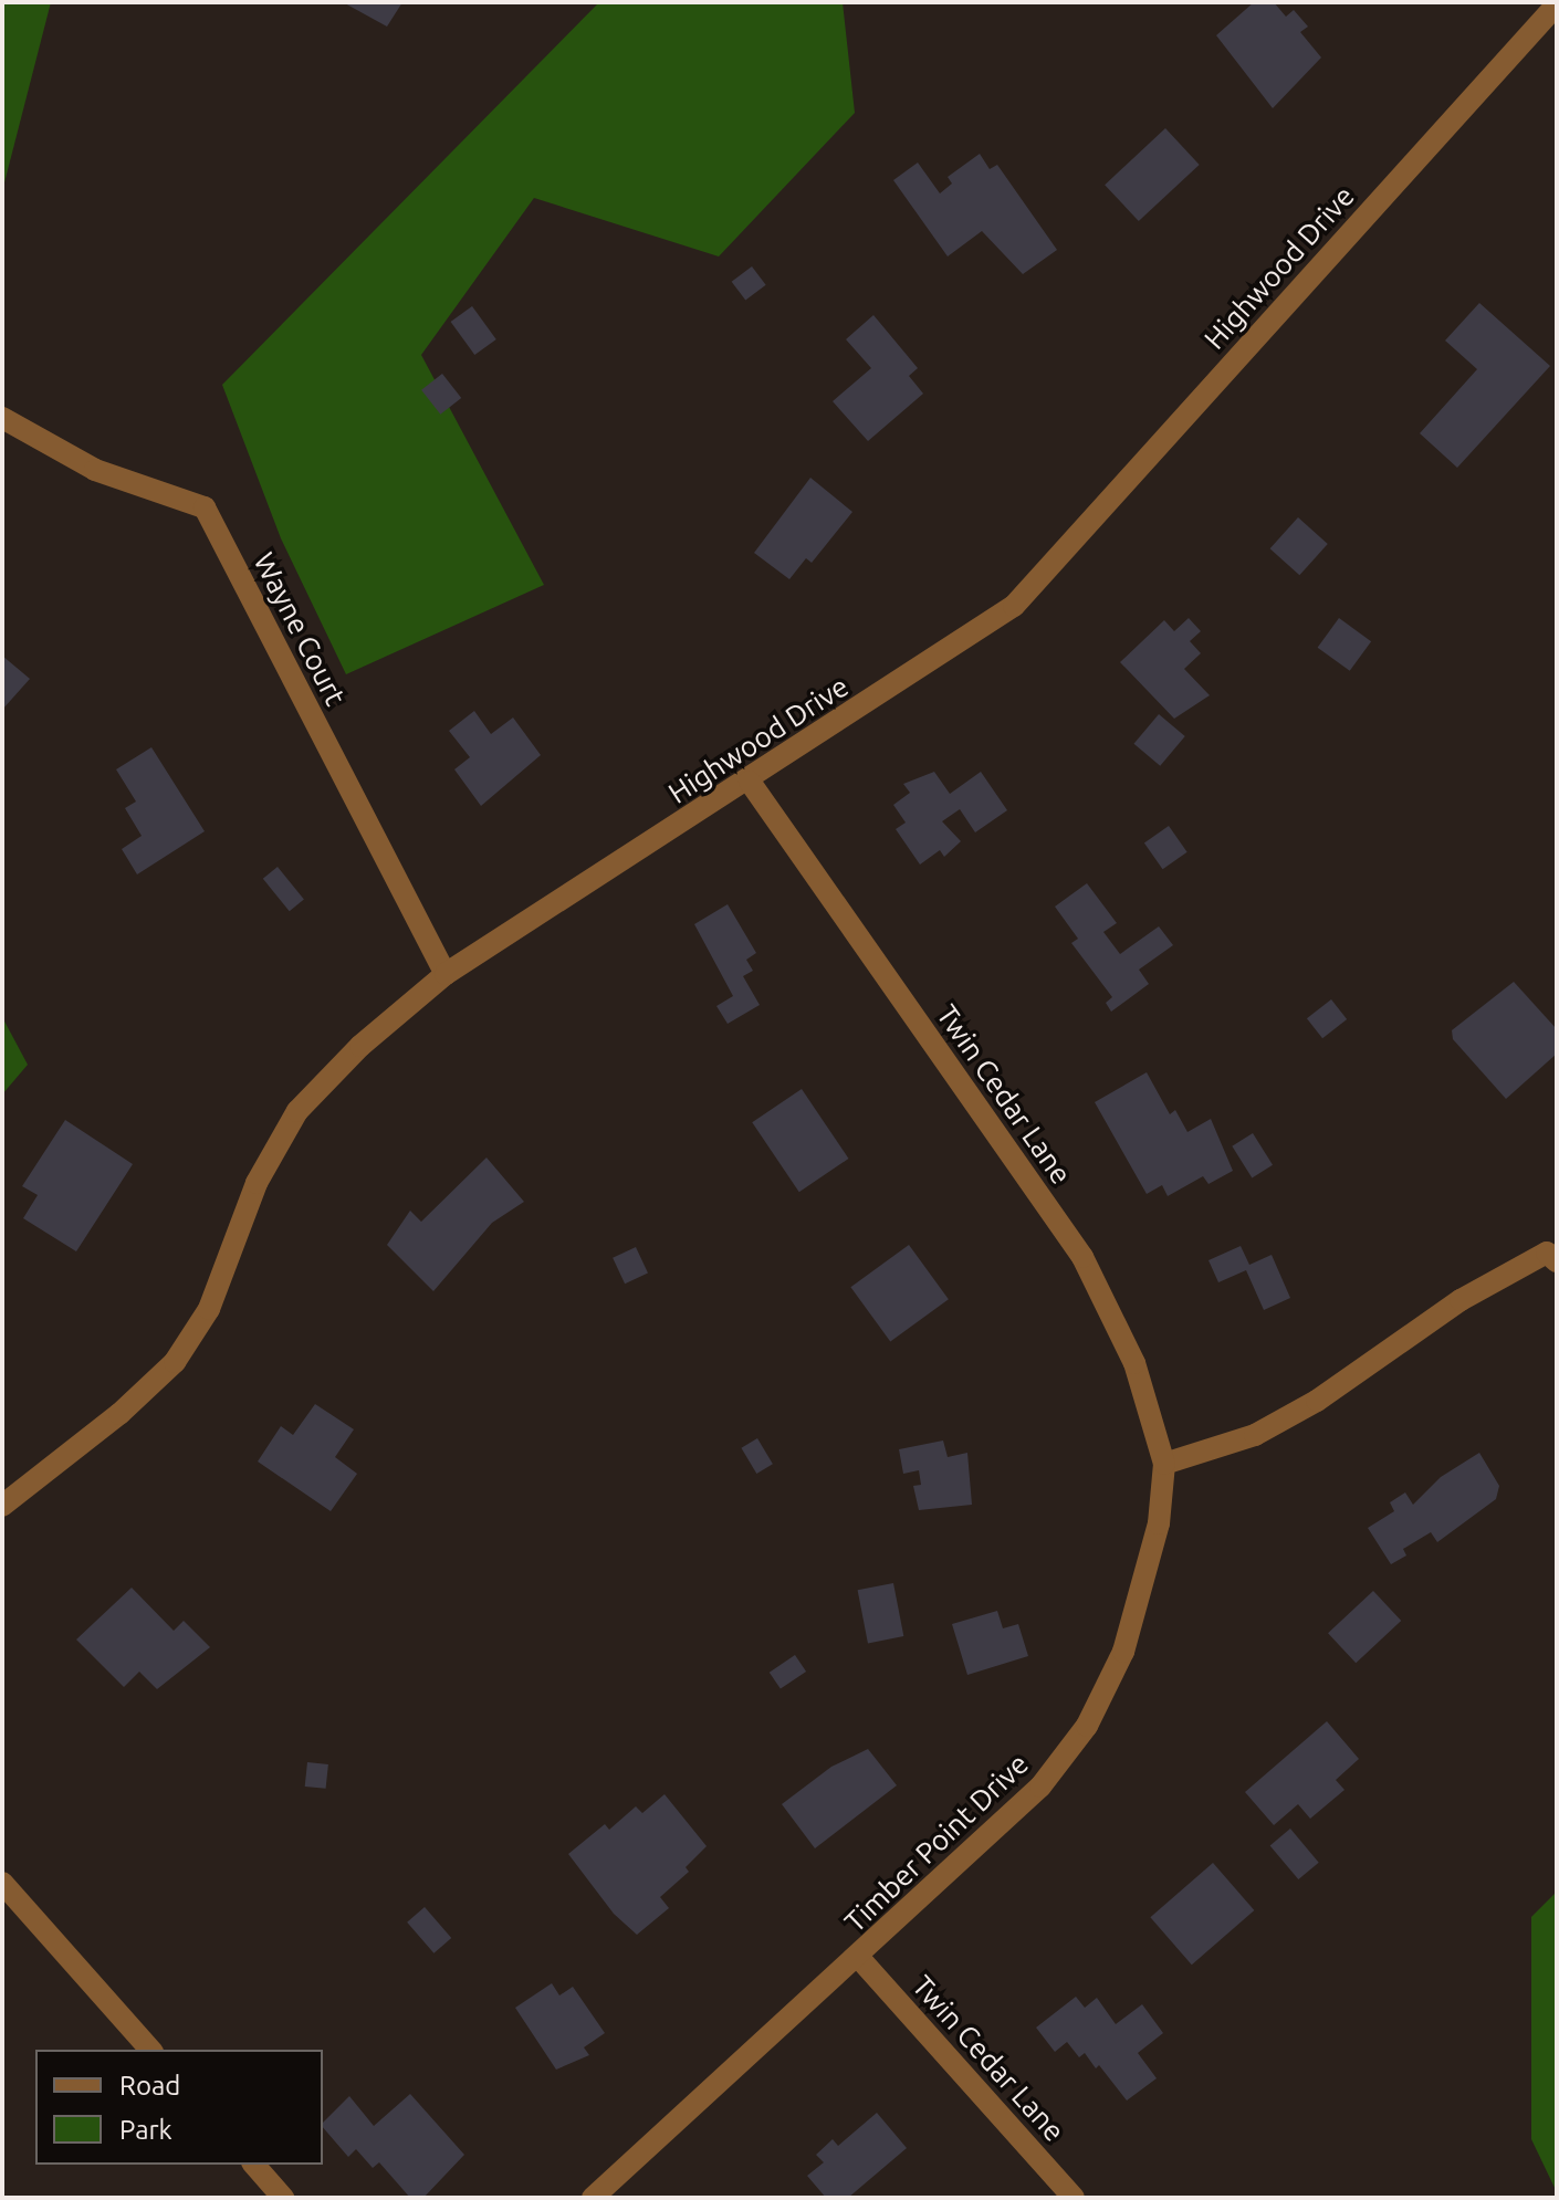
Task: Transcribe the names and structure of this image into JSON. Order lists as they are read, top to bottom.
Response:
{
  "streets": {
    "street": [
      "Highwood Drive",
      "Wayne Court",
      "Twin Cedar Lane",
      "Timber Point Drive"
    ]
  },
  "crossings": [
    ["Highwood Drive", "Wayne Court"],
    ["Highwood Drive", "Twin Cedar Lane"],
    ["Twin Cedar Lane", "Timber Point Drive"]
  ],
  "legend": ["Road", "Park"]
}
